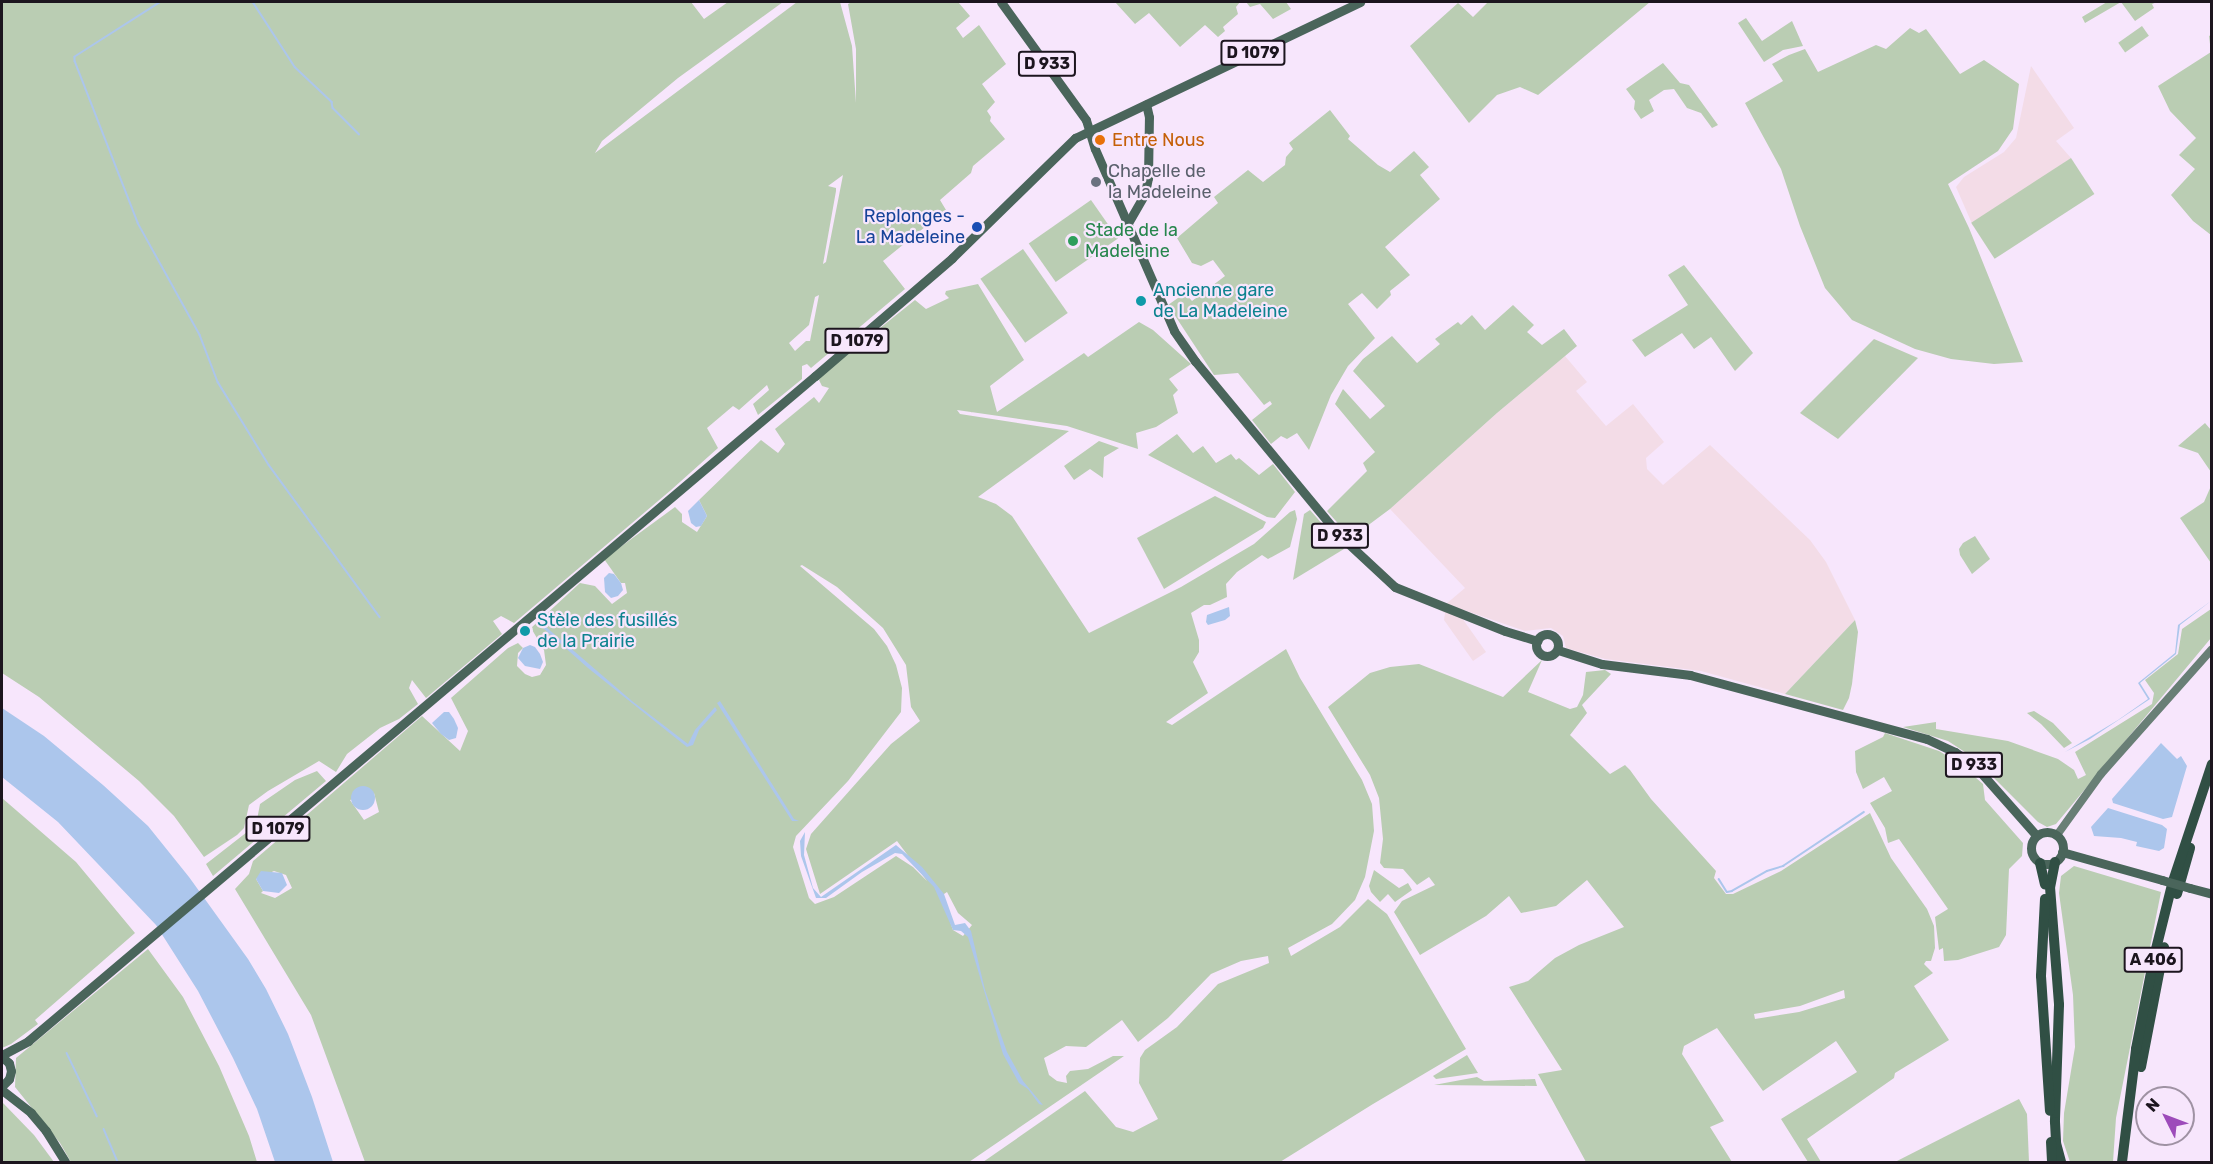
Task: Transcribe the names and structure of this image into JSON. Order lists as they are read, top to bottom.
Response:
{
  "streets": {
    "highway": ["A 406"],
    "main road": ["D 1079", "D 933"]
  },
  "crossings": [
    ["D 1079", "D 933"]
  ],
  "places": [
    "Entre Nous",
    "Chapelle de la Madeleine",
    "Replonges - La Madeleine",
    "Stade de la Madeleine",
    "Ancienne gare de La Madeleine",
    "Stèle des fusillés de la Prairie"
  ],
  "north": "top left"
}
